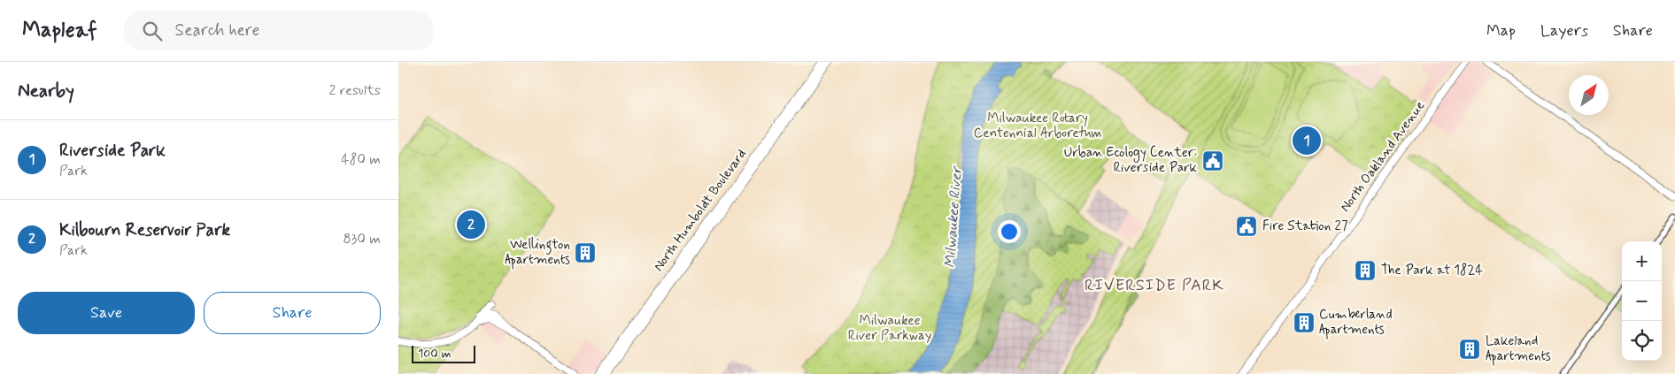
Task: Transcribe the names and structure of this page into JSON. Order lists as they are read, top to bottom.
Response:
{
  "streets": {
    "main road": ["North Oakland Avenue", "North Humboldt Boulevard"]
  },
  "districts": ["RIVERSIDE PARK"],
  "water": ["Milwaukee River"],
  "parks": ["Milwaukee Rotary Centennial Arboretum", "Milwaukee River Parkway"],
  "places": {
    "public building": ["Urban Ecology Center: Riverside Park", "Fire Station 27"],
    "building": [
      "Wellington Apartments",
      "The Park at 1824",
      "Cumberland Apartments",
      "Lakeland Apartments"
    ]
  },
  "scale_bar": "100 m",
  "north": "top right",
  "page": {
    "header": "Mapleaf",
    "search": "Search here",
    "nav": ["Map", "Layers", "Share"],
    "heading": ["Nearby", "2 results"],
    "list": [
      {
        "mark": "1",
        "name": "Riverside Park",
        "note": "Park",
        "value": "480 m"
      },
      {
        "mark": "2",
        "name": "Kilbourn Reservoir Park",
        "note": "Park",
        "value": "830 m"
      }
    ],
    "pins": ["1", "2"],
    "map_buttons": ["+", "−"],
    "buttons": ["Save", "Share"],
    "scale": "100 m"
  }
}
